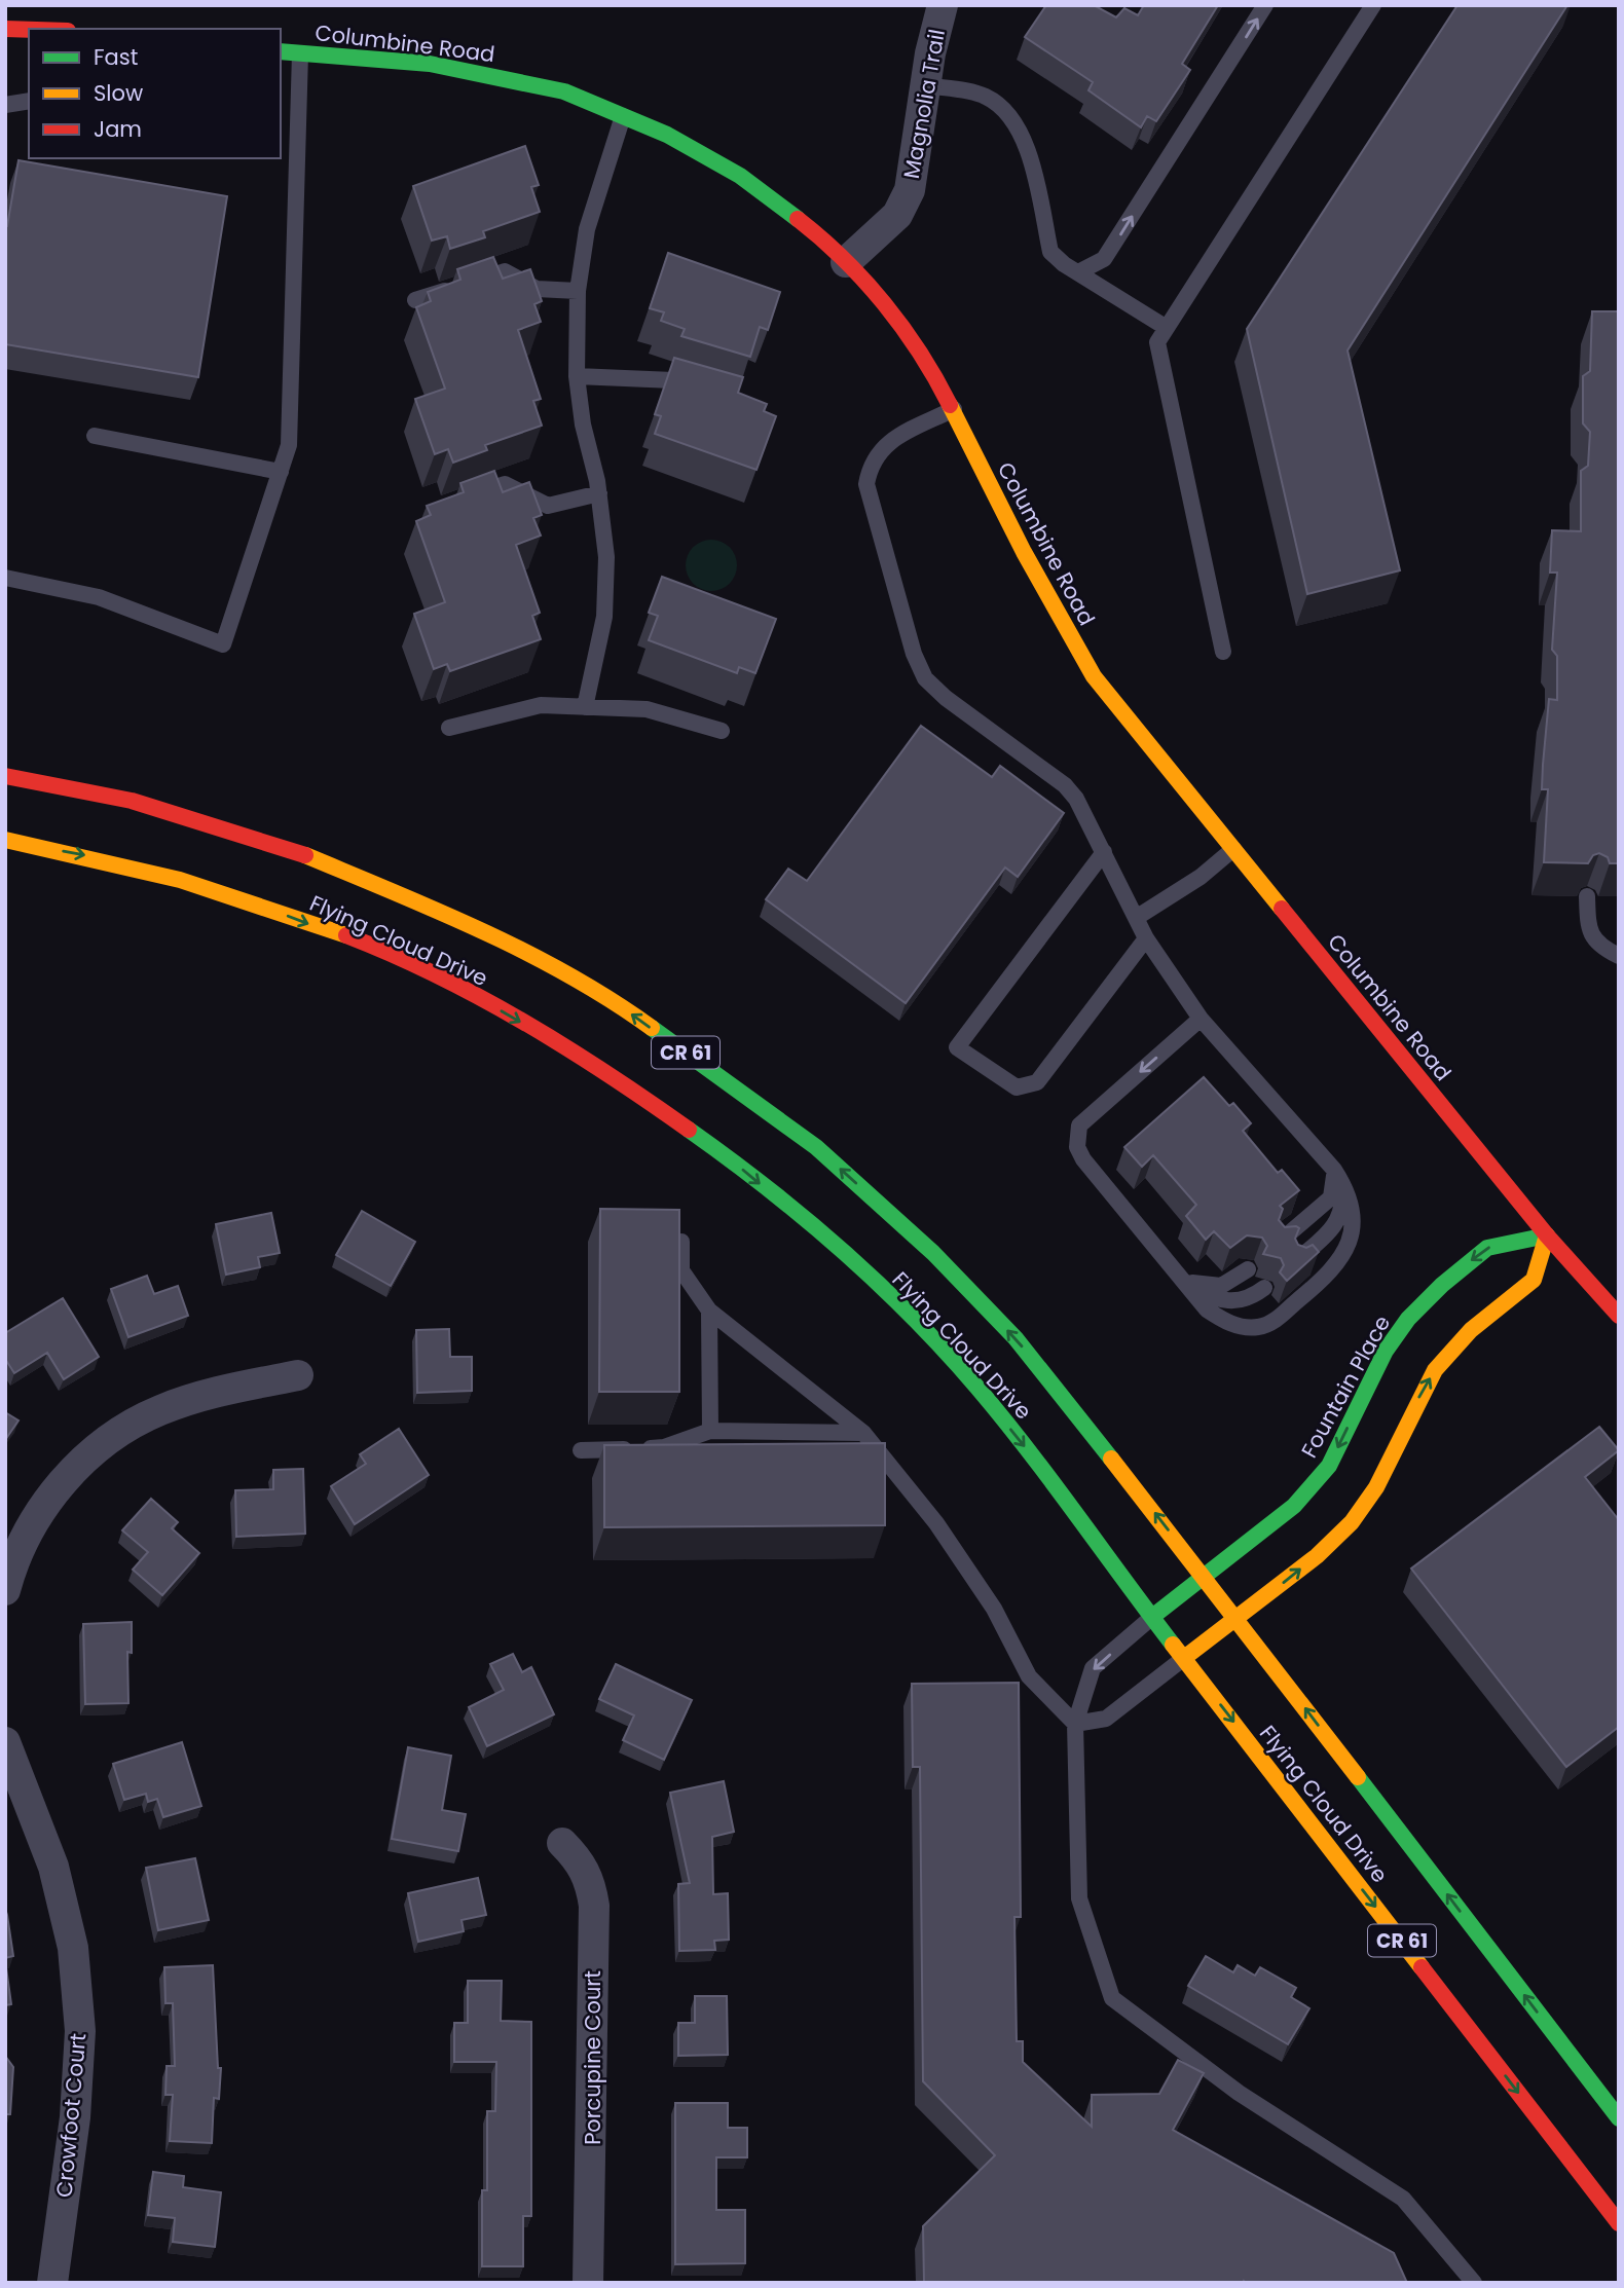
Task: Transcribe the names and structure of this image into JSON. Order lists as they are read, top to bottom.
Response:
{
  "streets": {
    "main road": [
      "Columbine Road",
      "Flying Cloud Drive",
      "CR 61",
      "Fountain Place"
    ],
    "street": ["Magnolia Trail", "Porcupine Court", "Crowfoot Court"]
  },
  "crossings": [
    ["Columbine Road", "Magnolia Trail"],
    ["Columbine Road", "Fountain Place"],
    ["Flying Cloud Drive", "Fountain Place"]
  ],
  "legend": ["Fast", "Slow", "Jam"]
}
